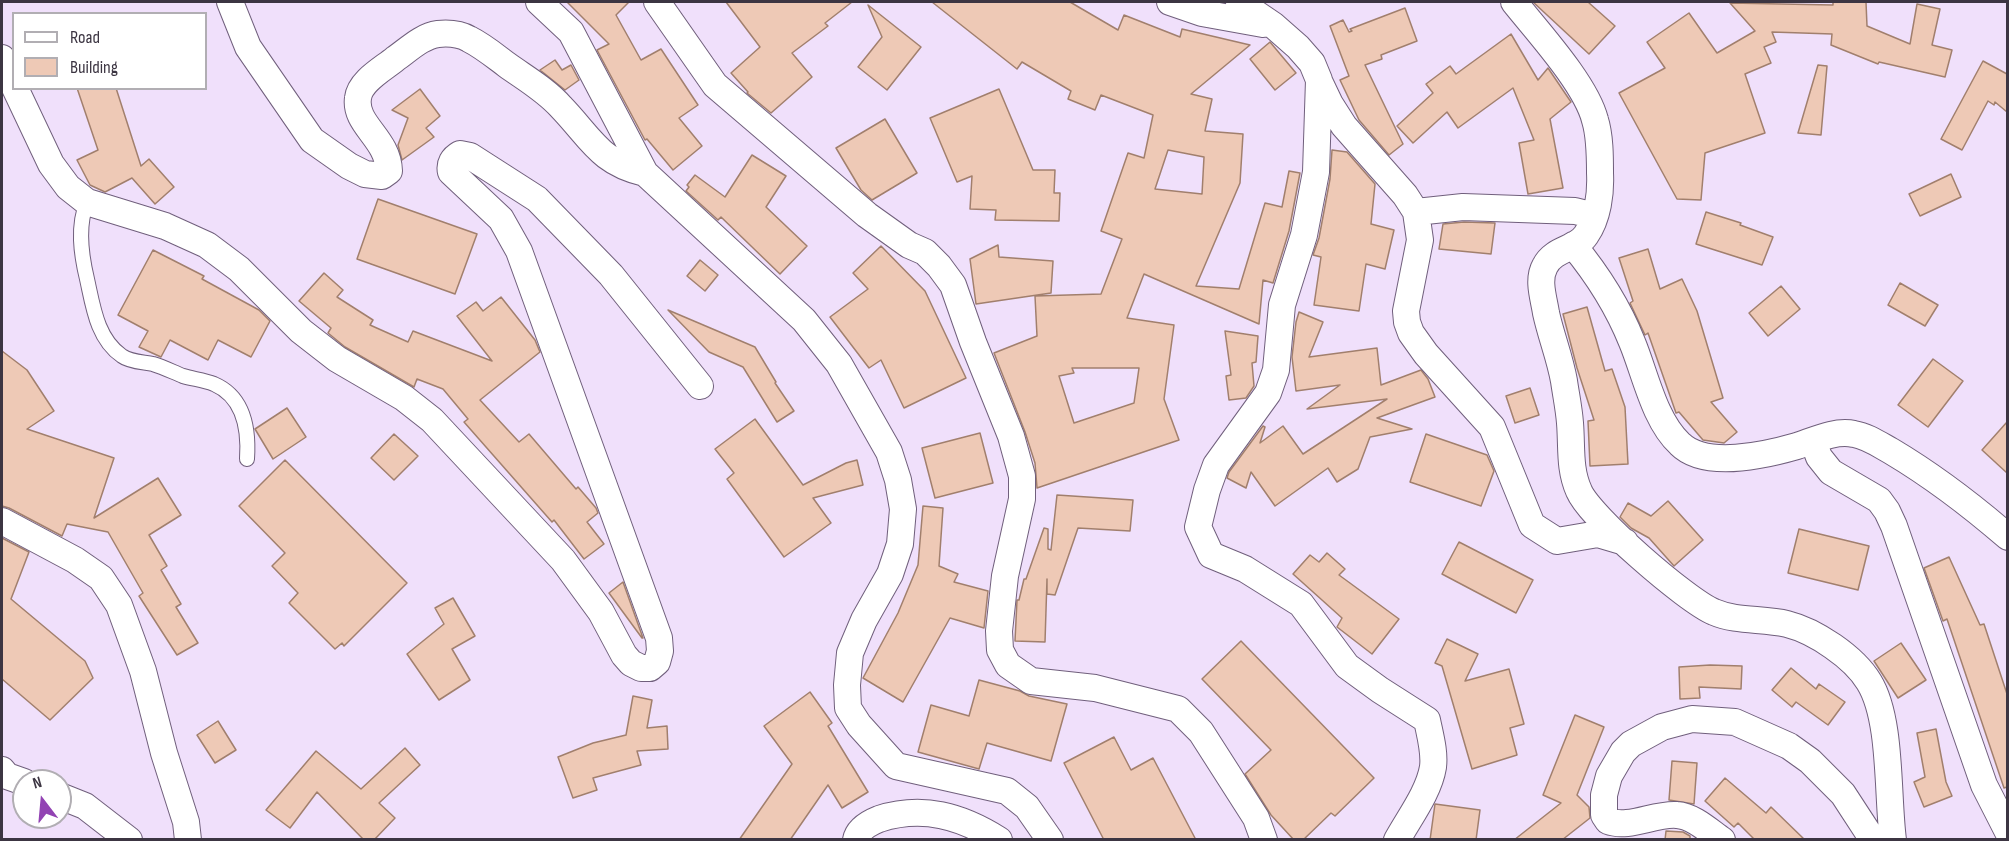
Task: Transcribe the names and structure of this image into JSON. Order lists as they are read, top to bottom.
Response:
{
  "legend": ["Road", "Building"],
  "north": "top"
}
